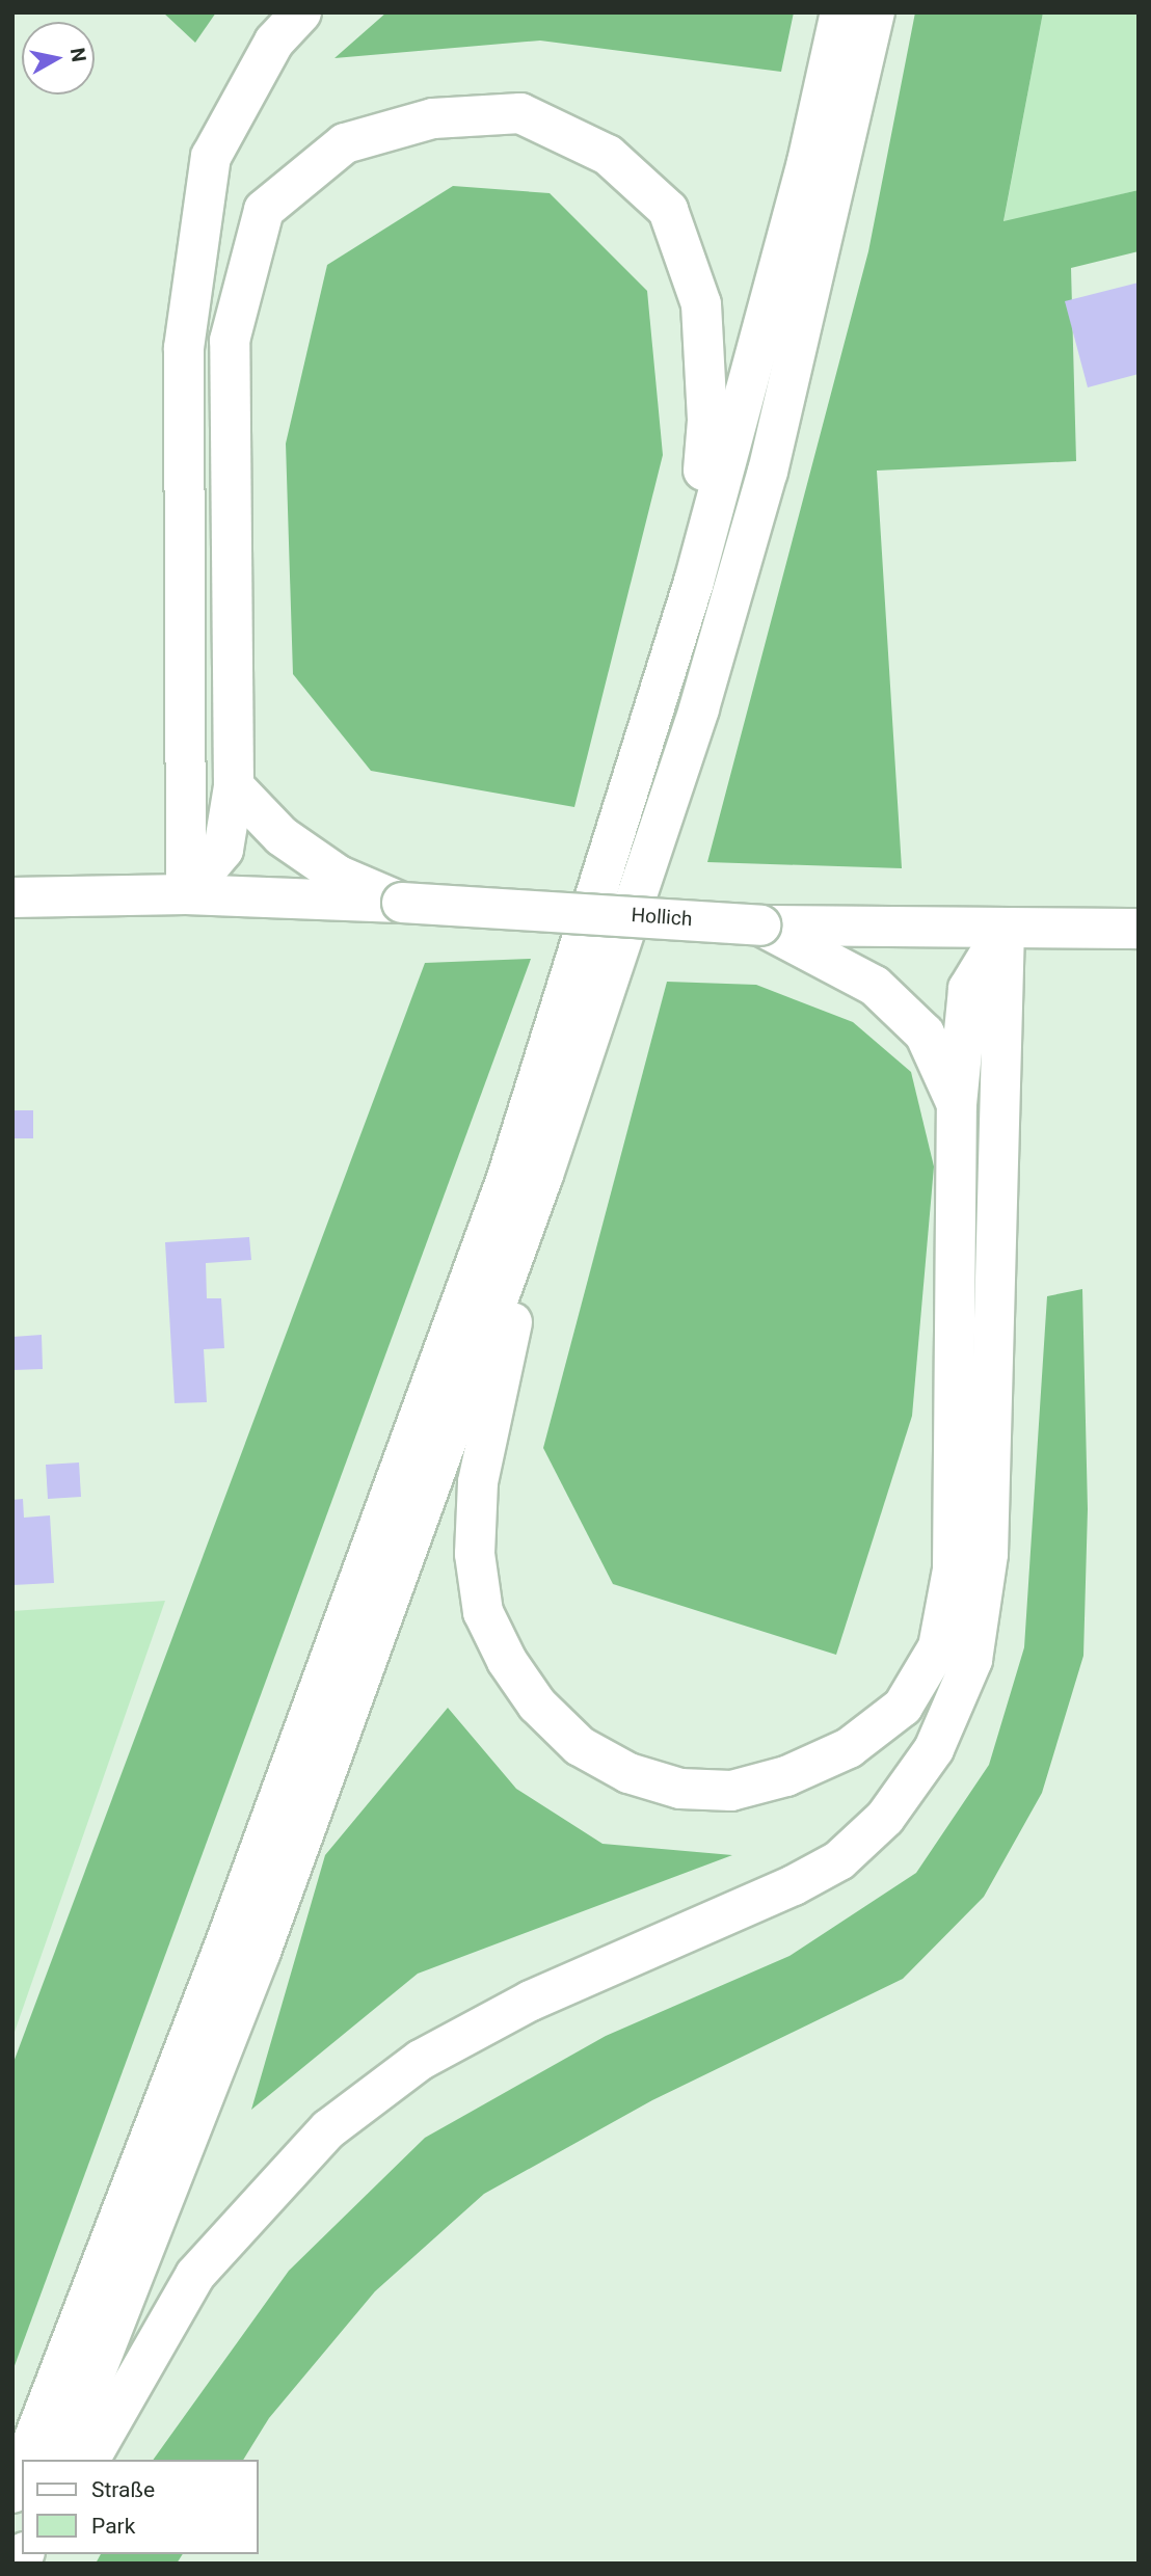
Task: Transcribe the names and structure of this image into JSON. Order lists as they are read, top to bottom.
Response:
{
  "streets": {
    "main road": ["Hollich"]
  },
  "legend": ["Straße", "Park"],
  "north": "right"
}
